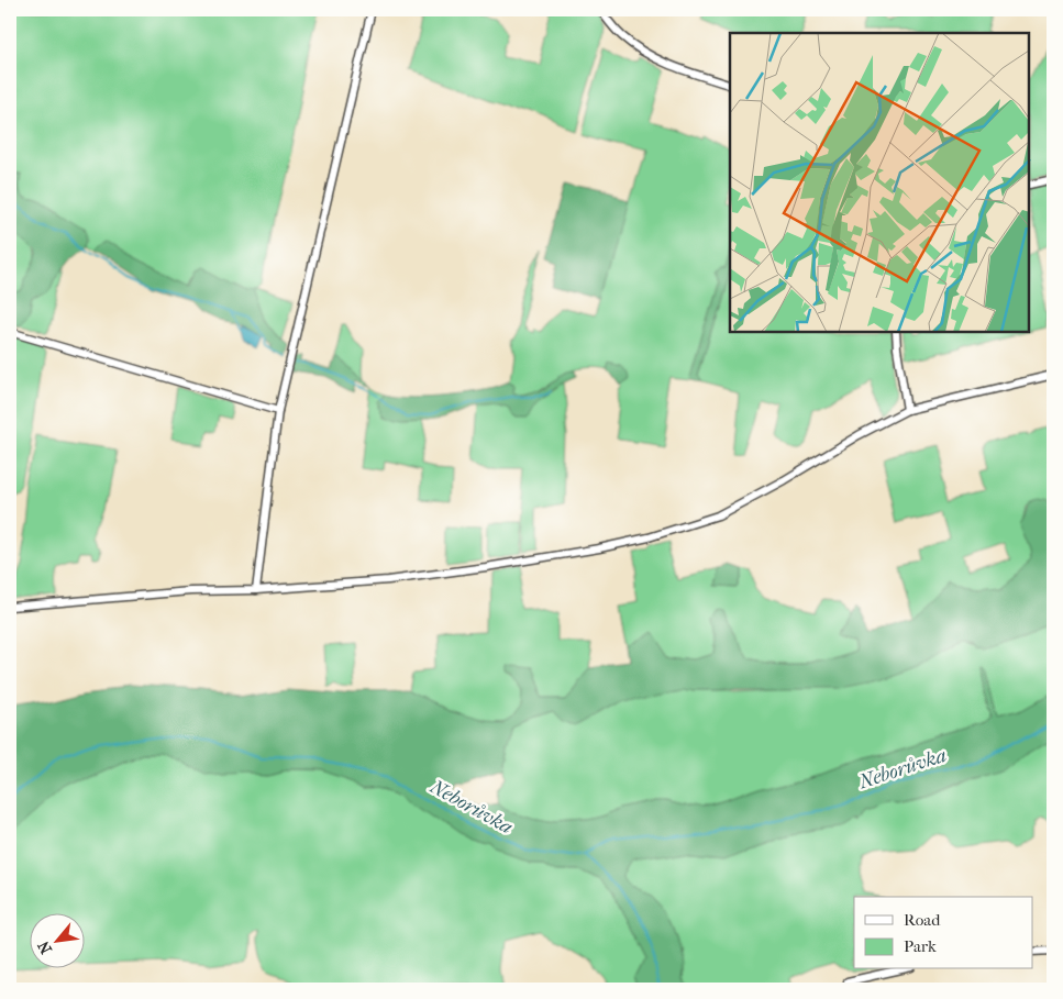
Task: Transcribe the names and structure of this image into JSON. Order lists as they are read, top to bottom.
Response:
{
  "water": ["Neborůvka"],
  "legend": ["Road", "Park"],
  "north": "bottom left"
}
